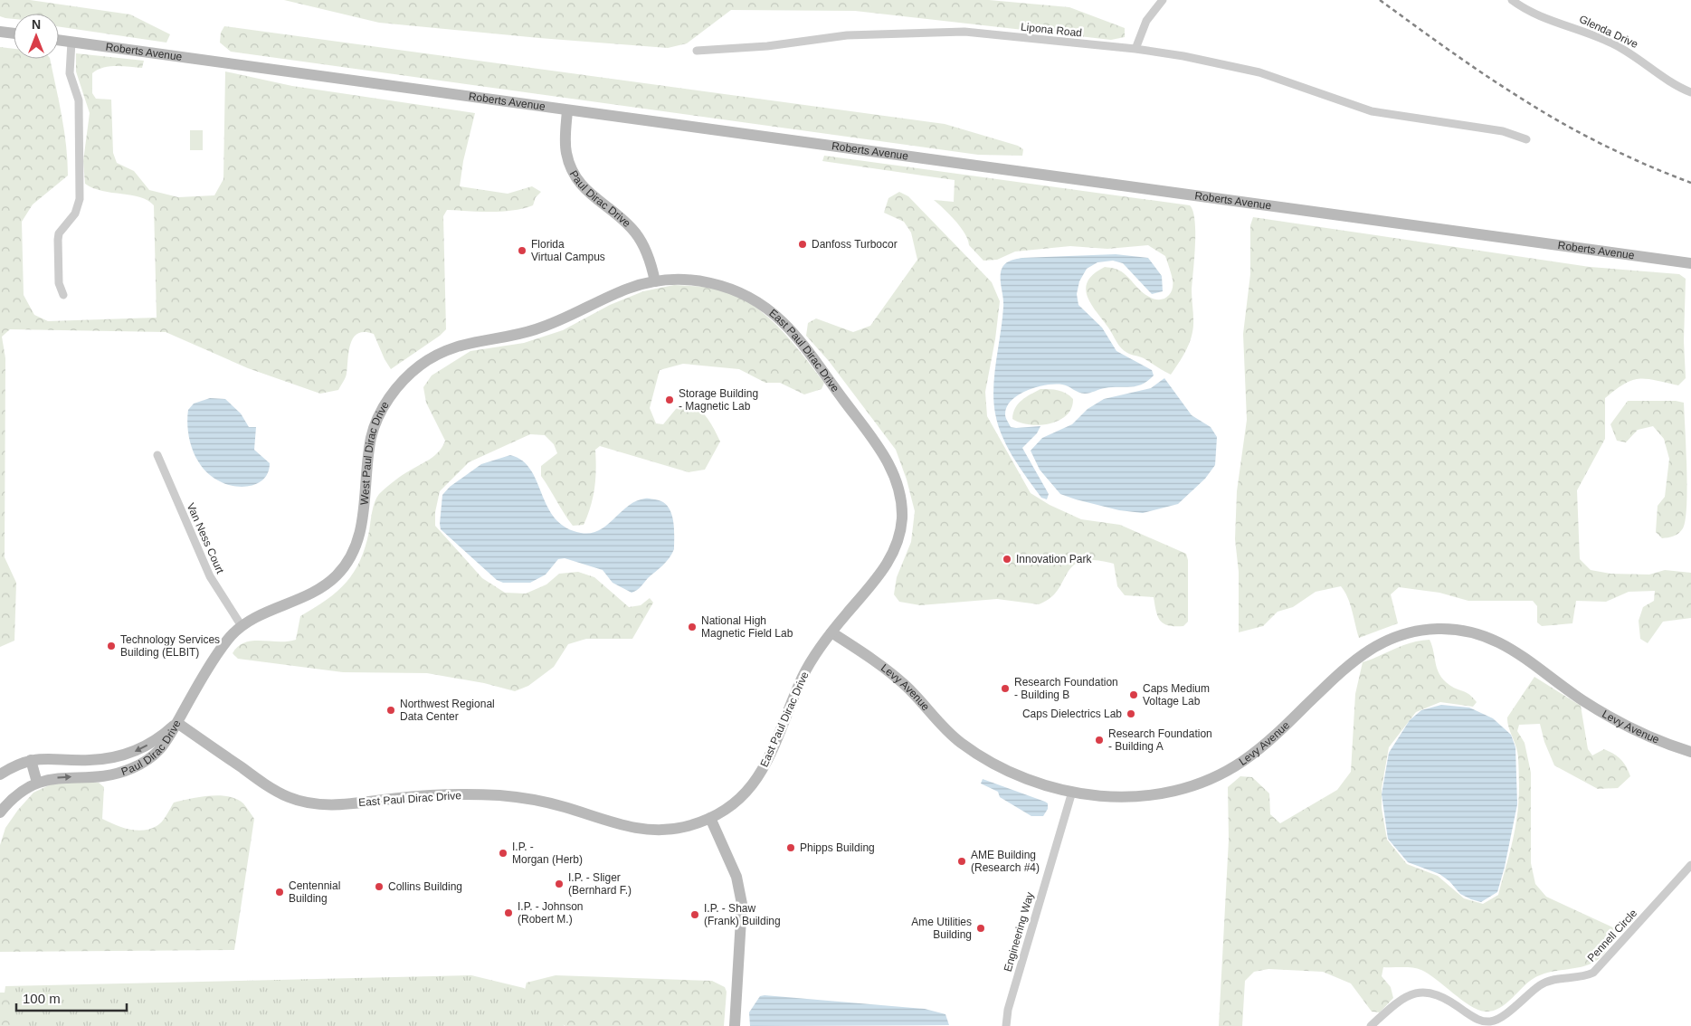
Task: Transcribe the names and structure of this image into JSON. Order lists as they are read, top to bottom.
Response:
{
  "streets": {
    "street": [
      "Lipona Road",
      "Glenda Drive",
      "Roberts Avenue",
      "Paul Dirac Drive",
      "East Paul Dirac Drive",
      "West Paul Dirac Drive",
      "Van Ness Court",
      "Levy Avenue",
      "Engineering Way",
      "Pennell Circle"
    ]
  },
  "crossings": [
    ["Roberts Avenue", "Paul Dirac Drive"],
    ["Paul Dirac Drive", "East Paul Dirac Drive"],
    ["Paul Dirac Drive", "West Paul Dirac Drive"],
    ["East Paul Dirac Drive", "West Paul Dirac Drive"],
    ["East Paul Dirac Drive", "Levy Avenue"],
    ["West Paul Dirac Drive", "Van Ness Court"],
    ["Levy Avenue", "Engineering Way"]
  ],
  "places": [
    "Danfoss Turbocor",
    "Florida Virtual Campus",
    "Storage Building - Magnetic Lab",
    "Innovation Park",
    "National High Magnetic Field Lab",
    "Technology Services Building (ELBIT)",
    "Research Foundation - Building B",
    "Caps Medium Voltage Lab",
    "Northwest Regional Data Center",
    "Caps Dielectrics Lab",
    "Research Foundation - Building A",
    "Phipps Building",
    "I.P. - Morgan (Herb)",
    "AME Building (Research #4)",
    "I.P. - Sliger (Bernhard F.)",
    "Collins Building",
    "Centennial Building",
    "I.P. - Johnson (Robert M.)",
    "I.P. - Shaw (Frank) Building",
    "Ame Utilities Building"
  ],
  "scale_bar": "100 m",
  "north": "top"
}
